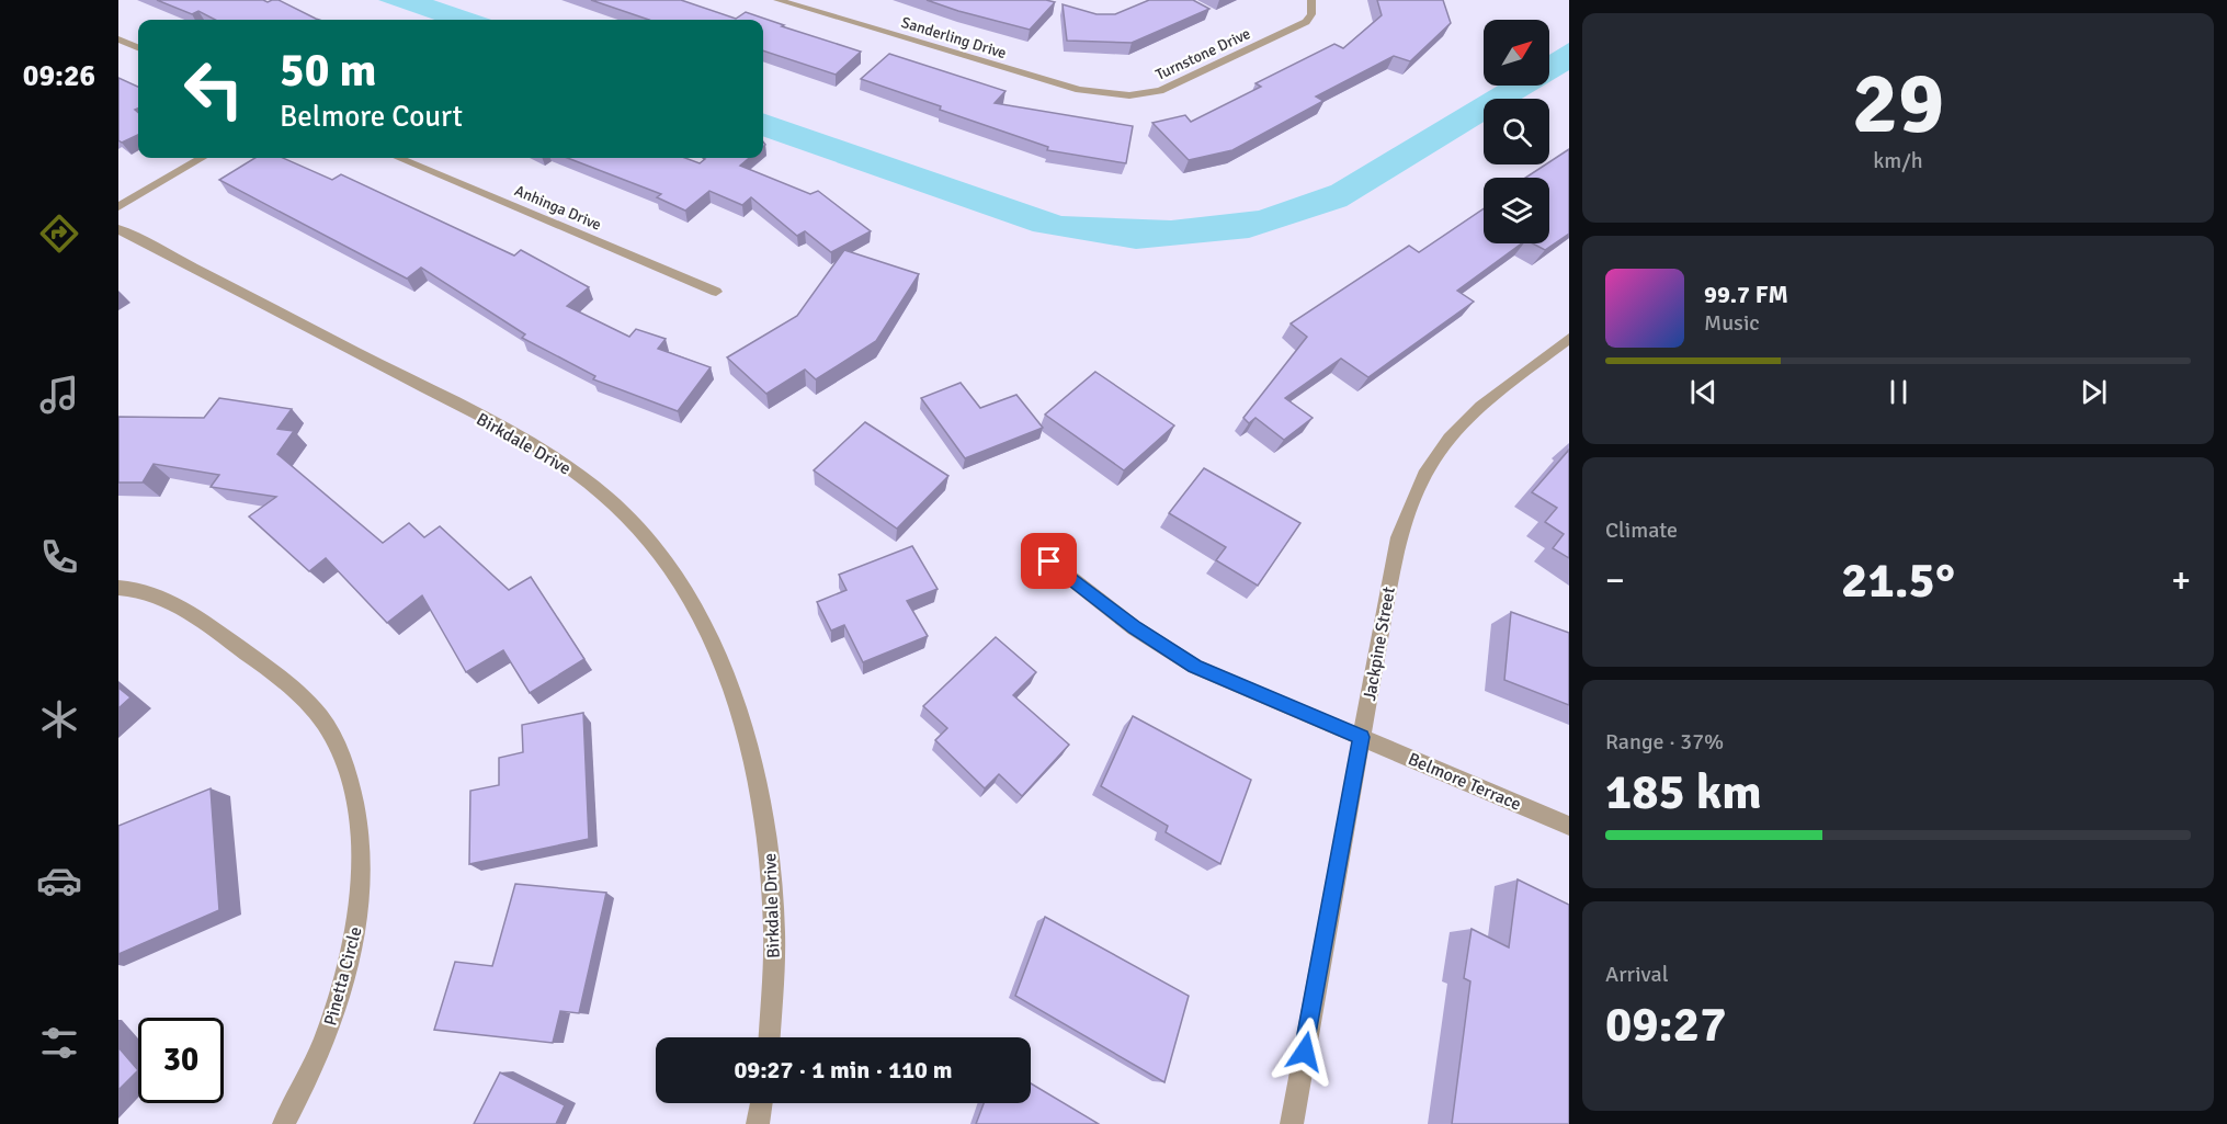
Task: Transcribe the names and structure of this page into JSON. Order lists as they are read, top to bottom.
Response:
{
  "streets": {
    "street": [
      "Sanderling Drive",
      "Turnstone Drive",
      "Anhinga Drive",
      "Birkdale Drive",
      "Jackpine Street",
      "Belmore Terrace",
      "Pinetta Circle"
    ]
  },
  "crossings": [
    ["Sanderling Drive", "Turnstone Drive"],
    ["Jackpine Street", "Belmore Terrace"]
  ],
  "north": "top right",
  "page": {
    "tabs": "09:26",
    "tile": [
      ["29", "km/h"],
      "Climate",
      ["Range · 37%", "185 km"],
      ["Arrival", "09:27"]
    ],
    "turn": ["50 m", "Belmore Court"],
    "song": ["99.7 FM", "Music"],
    "heat": ["−", "21.5°", "+"],
    "limit": "30",
    "trip": "09:27 · 1 min · 110 m"
  }
}
